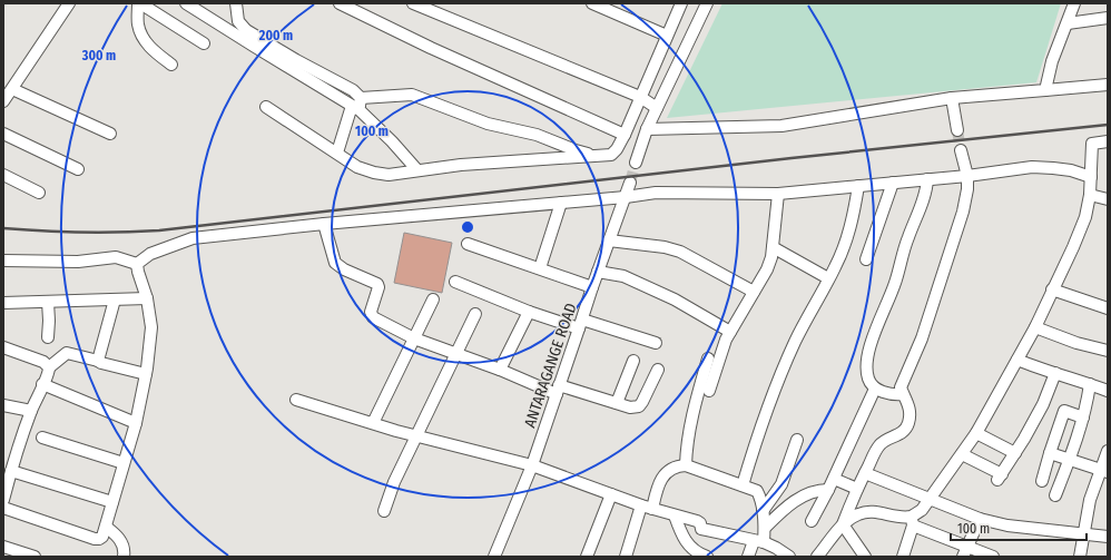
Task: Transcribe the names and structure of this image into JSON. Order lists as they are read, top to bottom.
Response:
{
  "streets": {
    "street": ["ANTARAGANGE ROAD"]
  },
  "scale_bar": "100 m",
  "rings": ["200 m", "300 m", "100 m"]
}
